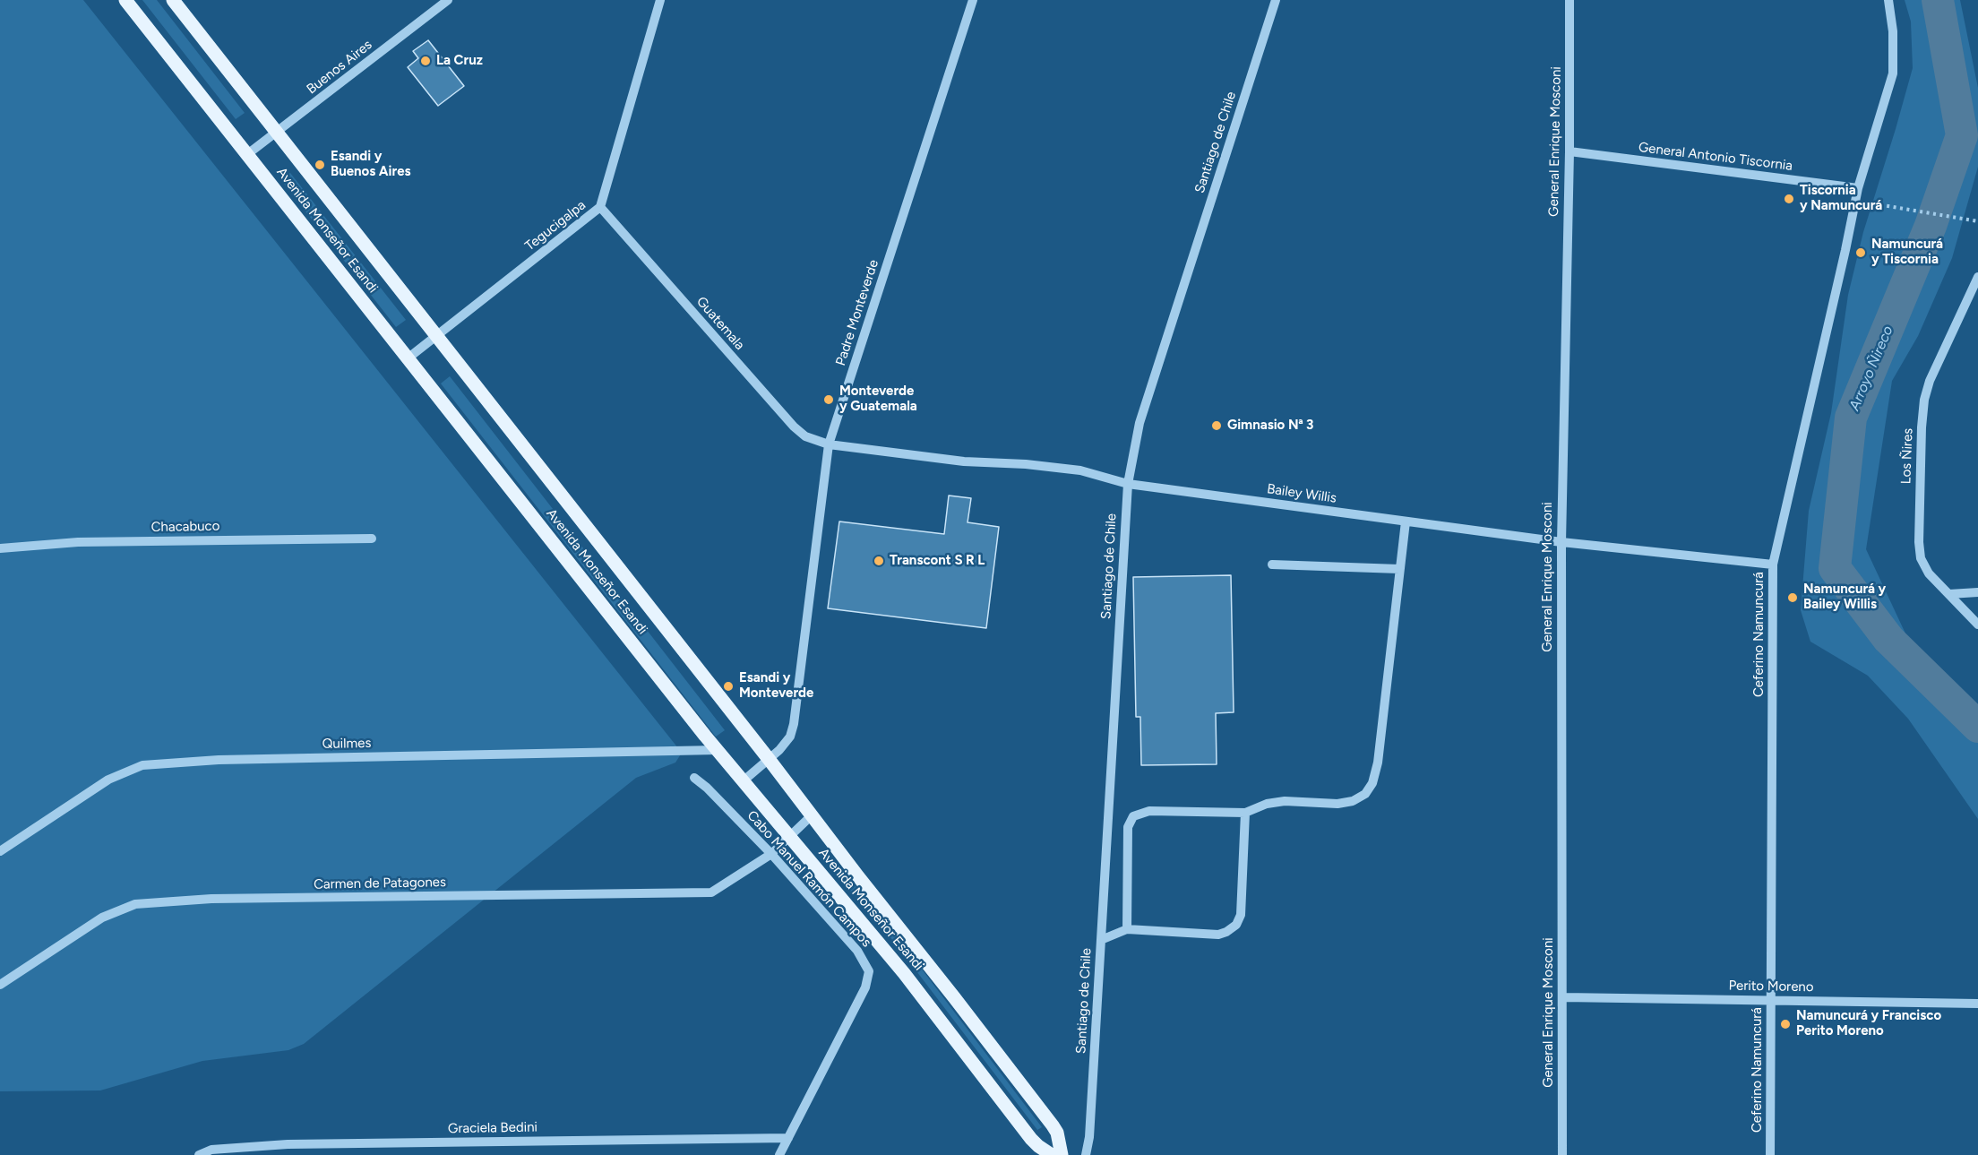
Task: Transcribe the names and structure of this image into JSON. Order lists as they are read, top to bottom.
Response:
{
  "streets": {
    "main road": ["Avenida Monseñor Esandi"],
    "street": [
      "Buenos Aires",
      "General Enrique Mosconi",
      "Santiago de Chile",
      "General Antonio Tiscornia",
      "Tegucigalpa",
      "Padre Monteverde",
      "Guatemala",
      "Los Ñires",
      "Bailey Willis",
      "Chacabuco",
      "Ceferino Namuncurá",
      "Quilmes",
      "Cabo Manuel Ramón Campos",
      "Carmen de Patagones",
      "Perito Moreno",
      "Graciela Bedini"
    ]
  },
  "crossings": [
    ["Buenos Aires", "Avenida Monseñor Esandi"],
    ["General Enrique Mosconi", "General Antonio Tiscornia"],
    ["General Enrique Mosconi", "Bailey Willis"],
    ["General Enrique Mosconi", "Perito Moreno"],
    ["Santiago de Chile", "Bailey Willis"],
    ["General Antonio Tiscornia", "Ceferino Namuncurá"],
    ["Tegucigalpa", "Avenida Monseñor Esandi"],
    ["Tegucigalpa", "Guatemala"],
    ["Avenida Monseñor Esandi", "Padre Monteverde"],
    ["Avenida Monseñor Esandi", "Quilmes"],
    ["Avenida Monseñor Esandi", "Carmen de Patagones"],
    ["Padre Monteverde", "Guatemala"],
    ["Padre Monteverde", "Bailey Willis"],
    ["Guatemala", "Bailey Willis"],
    ["Bailey Willis", "Ceferino Namuncurá"],
    ["Ceferino Namuncurá", "Perito Moreno"],
    ["Cabo Manuel Ramón Campos", "Carmen de Patagones"],
    ["Cabo Manuel Ramón Campos", "Graciela Bedini"]
  ],
  "water": ["Arroyo Ñireco"],
  "places": [
    "La Cruz",
    "Esandi y Buenos Aires",
    "Tiscornia y Namuncurá",
    "Namuncurá y Tiscornia",
    "Monteverde y Guatemala",
    "Gimnasio Nª 3",
    "Transcont S R L",
    "Namuncurá y Bailey Willis",
    "Esandi y Monteverde",
    "Namuncurá y Francisco Perito Moreno"
  ]
}
